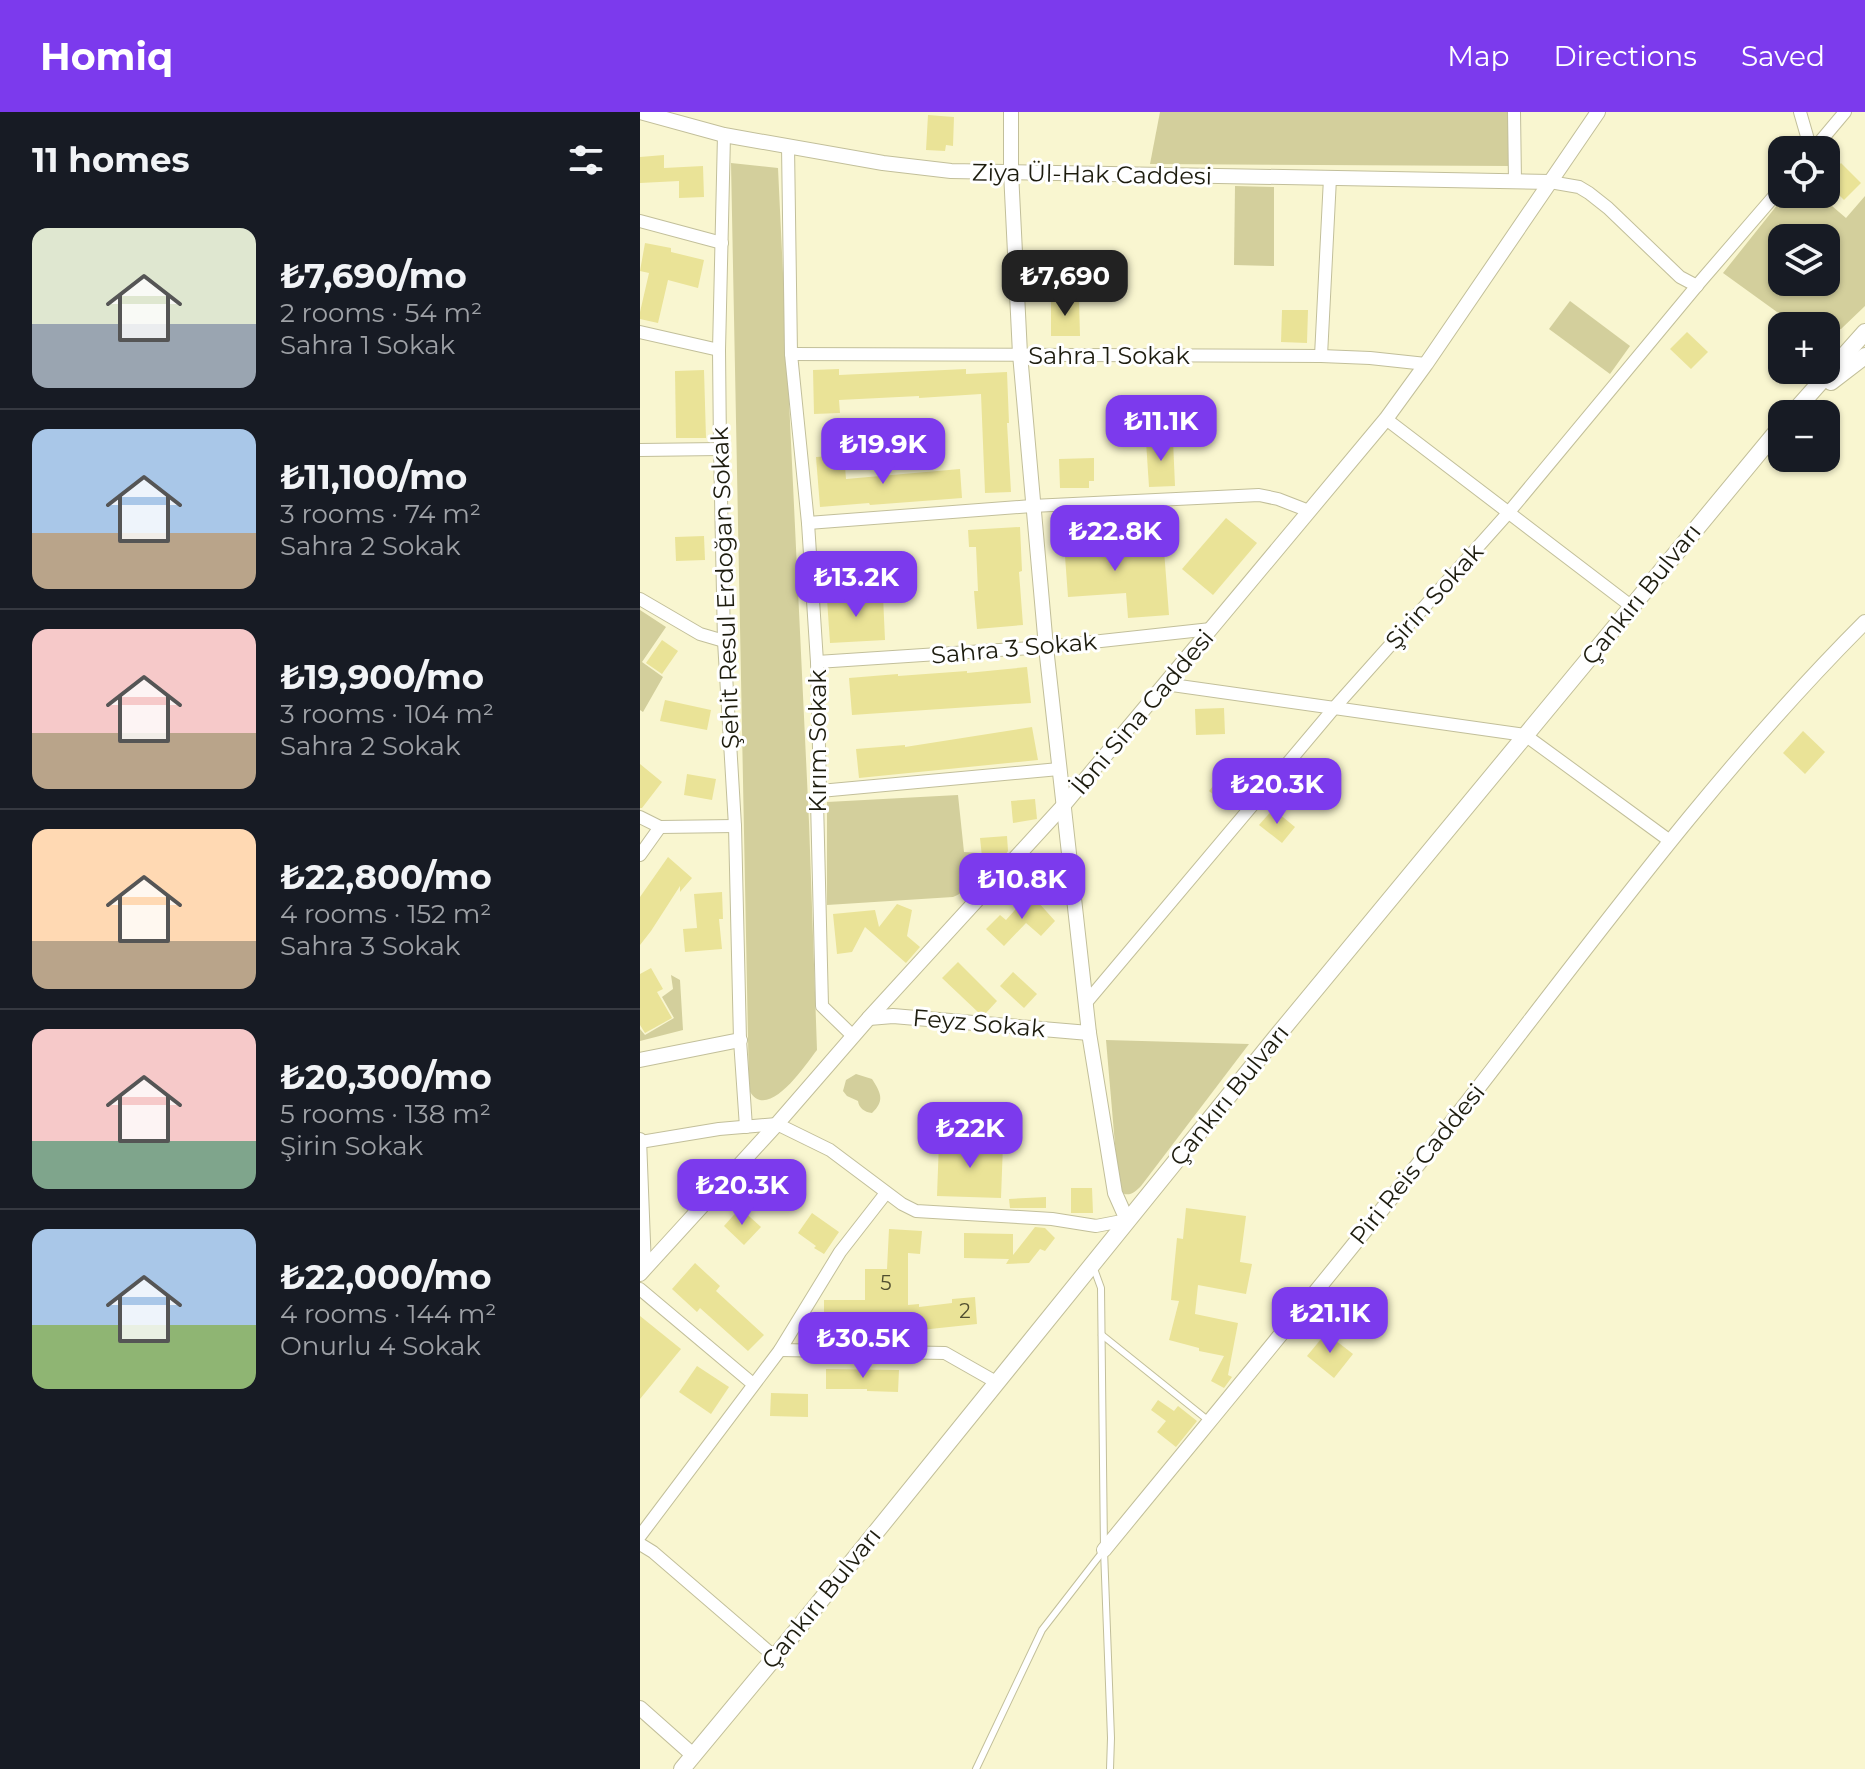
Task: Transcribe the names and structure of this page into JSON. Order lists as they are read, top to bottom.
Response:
{
  "streets": {
    "main road": ["Çankırı Bulvarı"],
    "street": [
      "Ziya Ül-Hak Caddesi",
      "Sahra 1 Sokak",
      "Şehit Resul Erdoğan Sokak",
      "Şirin Sokak",
      "Sahra 3 Sokak",
      "İbni Sina Caddesi",
      "Kırım Sokak",
      "Feyz Sokak",
      "Piri Reis Caddesi"
    ]
  },
  "crossings": [
    ["Ziya Ül-Hak Caddesi", "Şehit Resul Erdoğan Sokak"],
    ["Ziya Ül-Hak Caddesi", "İbni Sina Caddesi"],
    ["Ziya Ül-Hak Caddesi", "Kırım Sokak"],
    ["Sahra 1 Sokak", "İbni Sina Caddesi"],
    ["Sahra 1 Sokak", "Kırım Sokak"],
    ["Sahra 3 Sokak", "İbni Sina Caddesi"],
    ["Sahra 3 Sokak", "Kırım Sokak"],
    ["İbni Sina Caddesi", "Kırım Sokak"],
    ["İbni Sina Caddesi", "Feyz Sokak"]
  ],
  "house_numbers": ["5", "2"],
  "page": {
    "header": "Homiq",
    "nav": ["Map", "Directions", "Saved"],
    "heading": "11 homes",
    "map_buttons": ["+", "−"],
    "list": [
      {
        "name": "₺7,690/mo",
        "note": "2 rooms · 54 m² · Sahra 1 Sokak"
      },
      {
        "name": "₺11,100/mo",
        "note": "3 rooms · 74 m² · Sahra 2 Sokak"
      },
      {
        "name": "₺19,900/mo",
        "note": "3 rooms · 104 m² · Sahra 2 Sokak"
      },
      {
        "name": "₺22,800/mo",
        "note": "4 rooms · 152 m² · Sahra 3 Sokak"
      },
      {
        "name": "₺20,300/mo",
        "note": "5 rooms · 138 m² · Şirin Sokak"
      },
      {
        "name": "₺22,000/mo",
        "note": "4 rooms · 144 m² · Onurlu 4 Sokak"
      }
    ],
    "price": [
      "₺7,690",
      "₺11.1K",
      "₺19.9K",
      "₺22.8K",
      "₺13.2K",
      "₺20.3K",
      "₺10.8K",
      "₺22K",
      "₺20.3K",
      "₺21.1K",
      "₺30.5K"
    ]
  }
}
